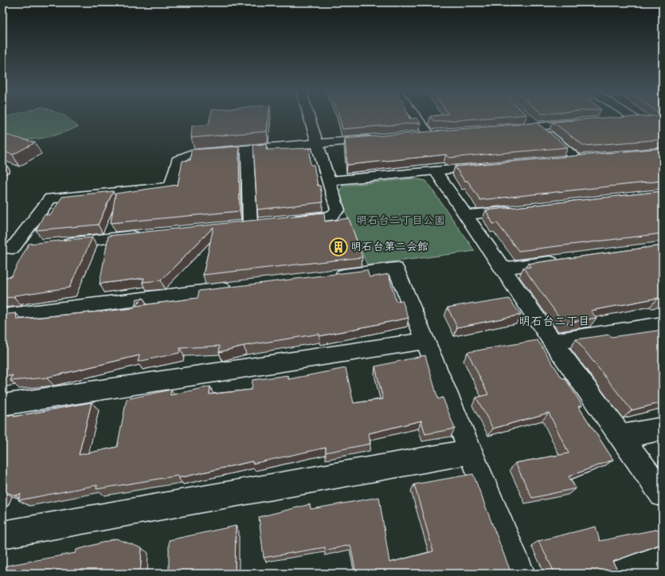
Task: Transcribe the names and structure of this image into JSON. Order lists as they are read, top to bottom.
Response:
{
  "districts": ["明石台二丁目"],
  "parks": ["明石台二丁目公園"],
  "places": {
    "building": ["明石台第二会館"]
  }
}
